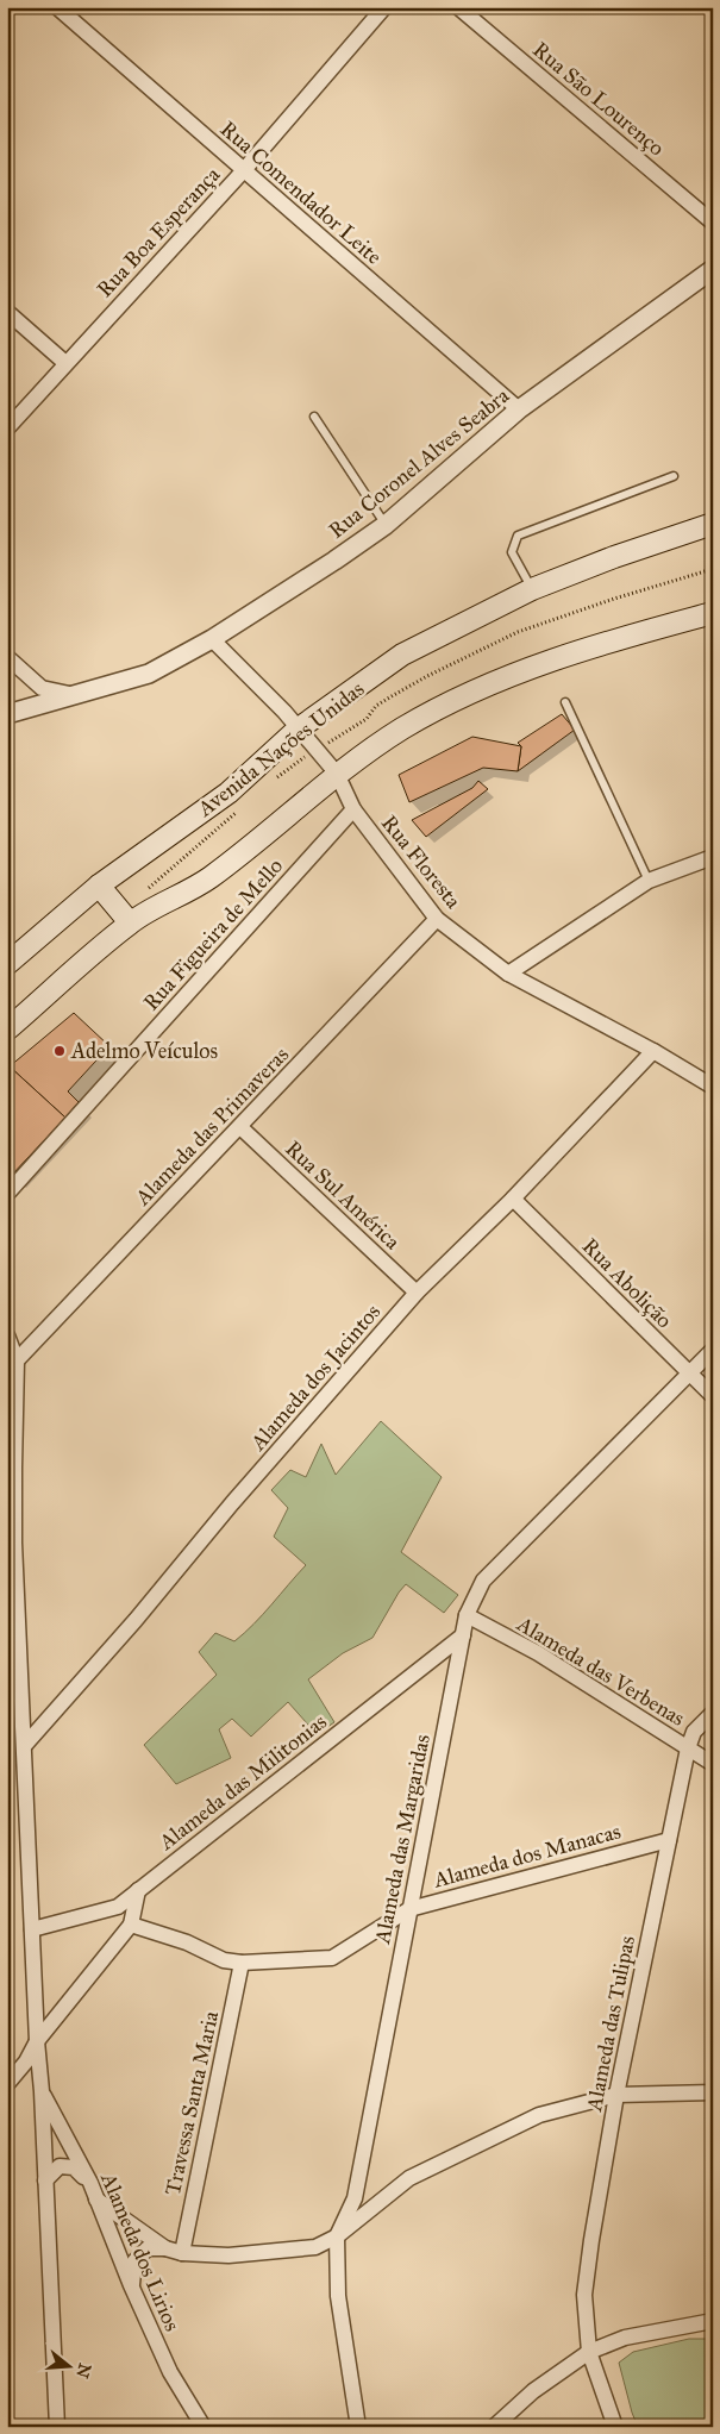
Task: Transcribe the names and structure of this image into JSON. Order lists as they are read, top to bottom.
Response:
{
  "streets": {
    "main road": ["Avenida Nações Unidas"],
    "street": [
      "Rua São Lourenço",
      "Rua Comendador Leite",
      "Rua Boa Esperança",
      "Rua Coronel Alves Seabra",
      "Rua Floresta",
      "Rua Figueira de Mello",
      "Alameda das Primaveras",
      "Rua Sul América",
      "Rua Abolição",
      "Alameda dos Jacintos",
      "Alameda das Verbenas",
      "Alameda das Militonias",
      "Alameda das Margaridas",
      "Alameda dos Manacas",
      "Alameda das Tulipas",
      "Travessa Santa Maria",
      "Alameda dos Lirios"
    ]
  },
  "crossings": [
    ["Rua Comendador Leite", "Rua Boa Esperança"],
    ["Rua Comendador Leite", "Rua Coronel Alves Seabra"],
    ["Rua Coronel Alves Seabra", "Rua Floresta"],
    ["Avenida Nações Unidas", "Rua Floresta"],
    ["Rua Floresta", "Rua Figueira de Mello"],
    ["Rua Floresta", "Alameda das Primaveras"],
    ["Rua Floresta", "Alameda dos Jacintos"],
    ["Alameda das Primaveras", "Rua Sul América"],
    ["Rua Sul América", "Alameda dos Jacintos"],
    ["Rua Abolição", "Alameda dos Jacintos"],
    ["Rua Abolição", "Alameda das Margaridas"],
    ["Alameda das Verbenas", "Alameda das Margaridas"],
    ["Alameda das Verbenas", "Alameda das Tulipas"],
    ["Alameda das Militonias", "Alameda das Margaridas"],
    ["Alameda das Margaridas", "Alameda dos Manacas"],
    ["Alameda dos Manacas", "Alameda das Tulipas"],
    ["Alameda dos Manacas", "Travessa Santa Maria"]
  ],
  "places": ["Adelmo Veículos"],
  "north": "right"
}
